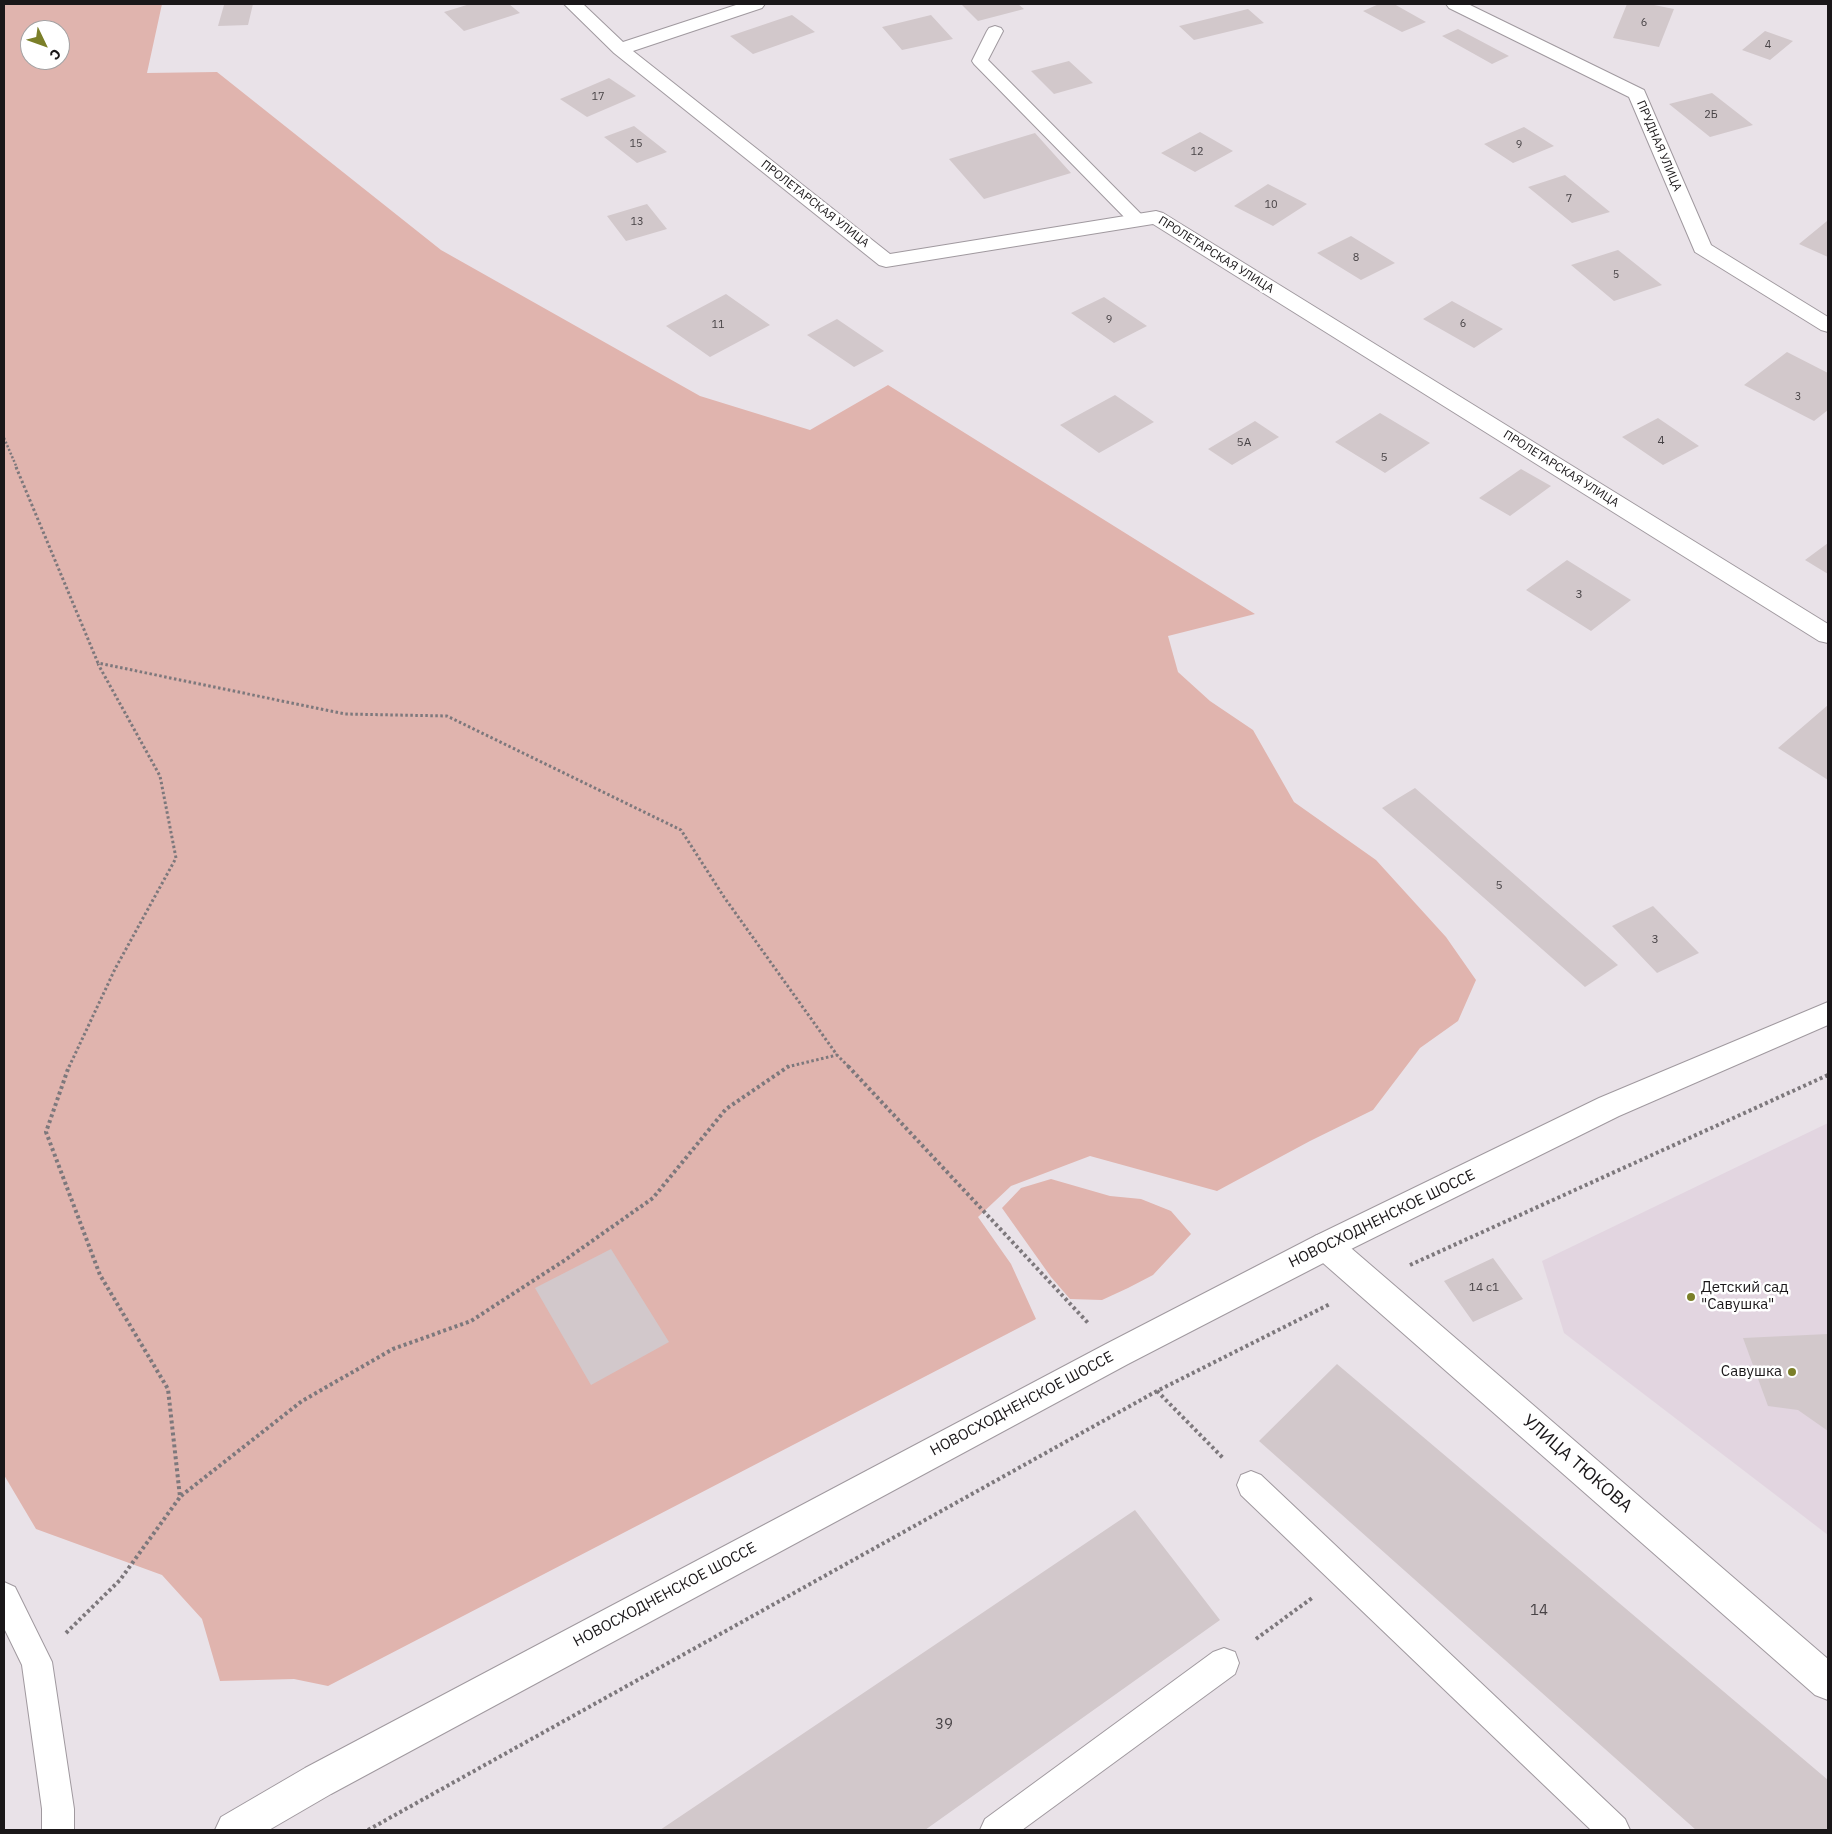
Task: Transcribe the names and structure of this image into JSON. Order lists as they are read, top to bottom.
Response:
{
  "streets": {
    "street": [
      "ПРУДНАЯ УЛИЦА",
      "ПРОЛЕТАРСКАЯ УЛИЦА",
      "НОВОСХОДНЕНСКОЕ ШОССЕ",
      "УЛИЦА ТЮКОВА"
    ]
  },
  "crossings": [
    ["НОВОСХОДНЕНСКОЕ ШОССЕ", "УЛИЦА ТЮКОВА"]
  ],
  "places": ["Детский сад \"Савушка\"", "Савушка"],
  "house_numbers": [
    "6",
    "4",
    "17",
    "2Б",
    "15",
    "9",
    "12",
    "7",
    "10",
    "13",
    "8",
    "5",
    "9",
    "6",
    "11",
    "3",
    "4",
    "5А",
    "5",
    "3",
    "5",
    "3",
    "14 с1",
    "14",
    "39"
  ],
  "north": "bottom right"
}
